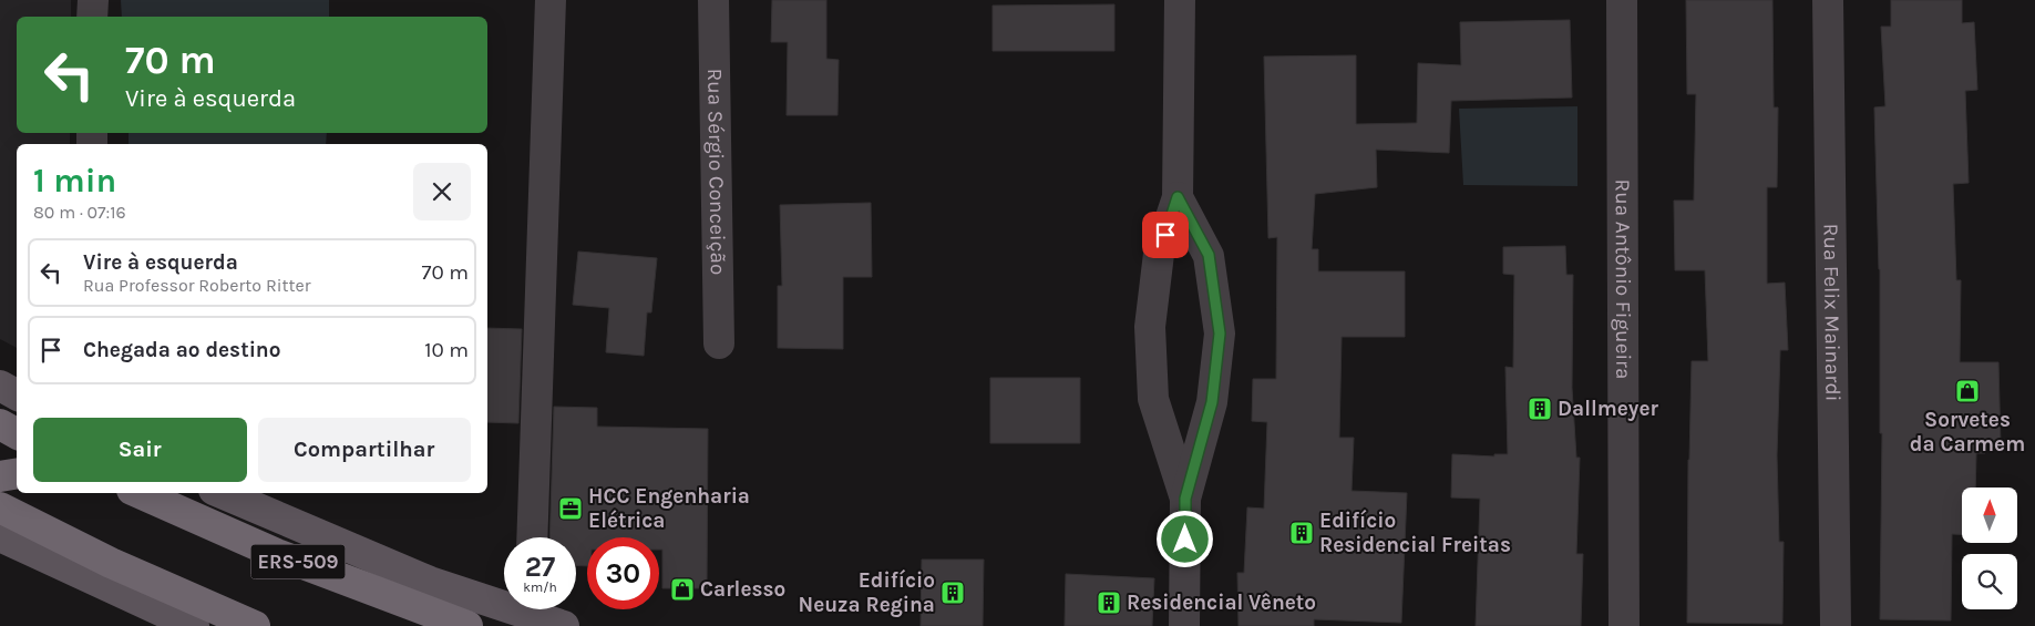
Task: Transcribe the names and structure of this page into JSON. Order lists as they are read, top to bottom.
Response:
{
  "streets": {
    "highway": ["ERS-509"],
    "street": ["Rua Sérgio Conceição", "Rua Antônio Figueira", "Rua Felix Mainardi"]
  },
  "places": {
    "shop": ["Sorvetes da Carmem", "Carlesso"],
    "building": [
      "Dallmeyer",
      "Edifício Residencial Freitas",
      "Edifício Neuza Regina",
      "Residencial Vêneto"
    ],
    "office": ["HCC Engenharia Elétrica"]
  },
  "north": "top",
  "page": {
    "turn": ["70 m", "Vire à esquerda"],
    "heading": ["1 min", "80 m · 07:16"],
    "list": [
      {
        "name": "Vire à esquerda",
        "note": "Rua Professor Roberto Ritter",
        "value": "70 m"
      },
      {
        "name": "Chegada ao destino",
        "value": "10 m"
      }
    ],
    "buttons": ["Sair", "Compartilhar"],
    "speed": "27 km/h",
    "limit": "30"
  }
}
